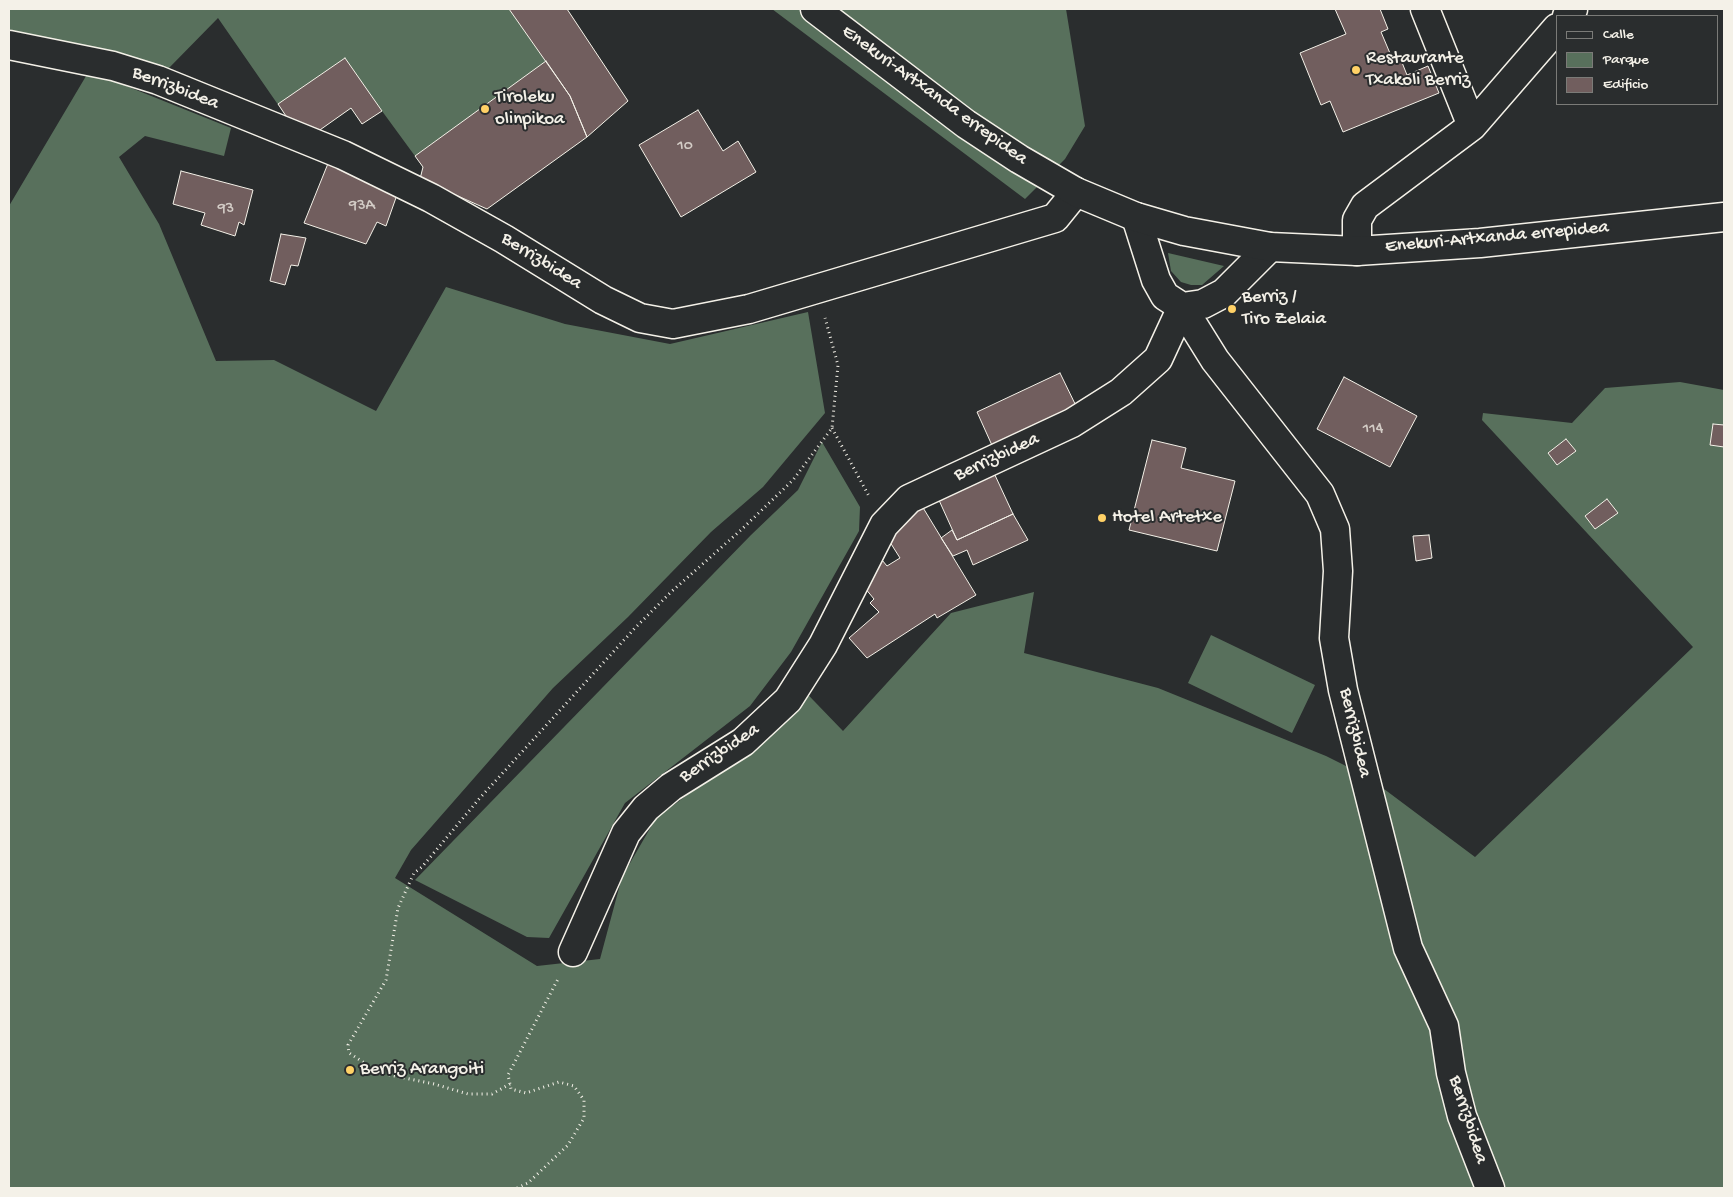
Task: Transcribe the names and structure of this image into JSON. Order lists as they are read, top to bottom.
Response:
{
  "streets": {
    "street": ["Berrizbidea", "Enekuri-Artxanda errepidea"]
  },
  "crossings": [
    ["Berrizbidea", "Enekuri-Artxanda errepidea"]
  ],
  "places": [
    "Restaurante Txakoli Berriz",
    "Tiroleku olinpikoa",
    "Berriz / Tiro Zelaia",
    "Hotel Artetxe",
    "Berriz Arangoiti"
  ],
  "house_numbers": [
    "10",
    "93A",
    "93",
    "114"
  ],
  "legend": ["Calle", "Parque", "Edificio"]
}
